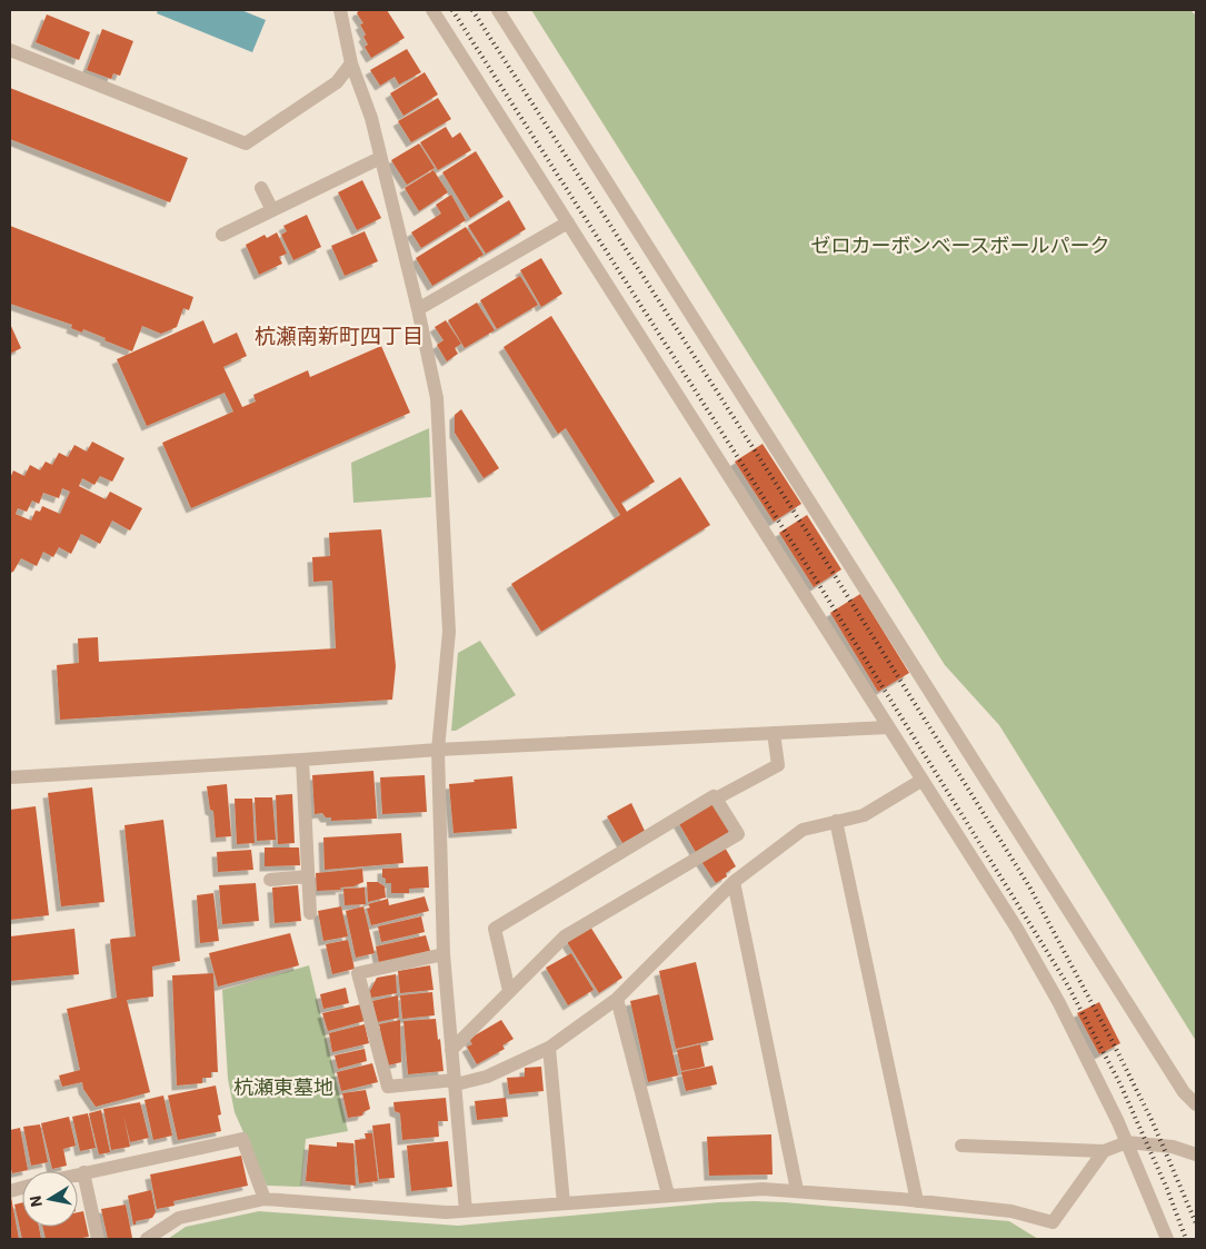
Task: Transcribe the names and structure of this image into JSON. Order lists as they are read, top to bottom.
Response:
{
  "districts": ["杭瀬南新町四丁目"],
  "parks": ["ゼロカーボンベースボールパーク", "杭瀬東墓地"],
  "north": "left"
}
